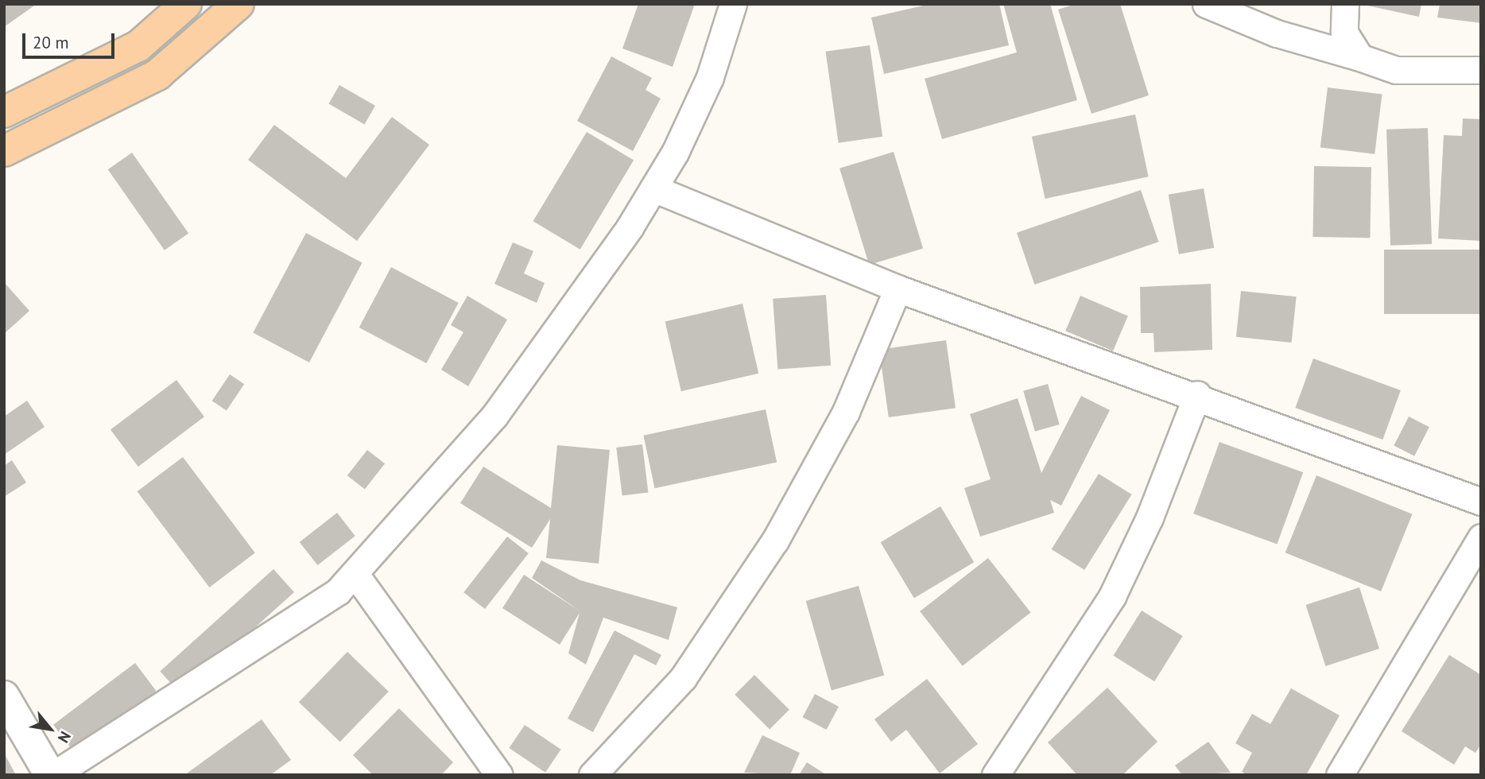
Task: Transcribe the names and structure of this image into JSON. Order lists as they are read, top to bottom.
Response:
{
  "scale_bar": "20 m",
  "north": "bottom right"
}
